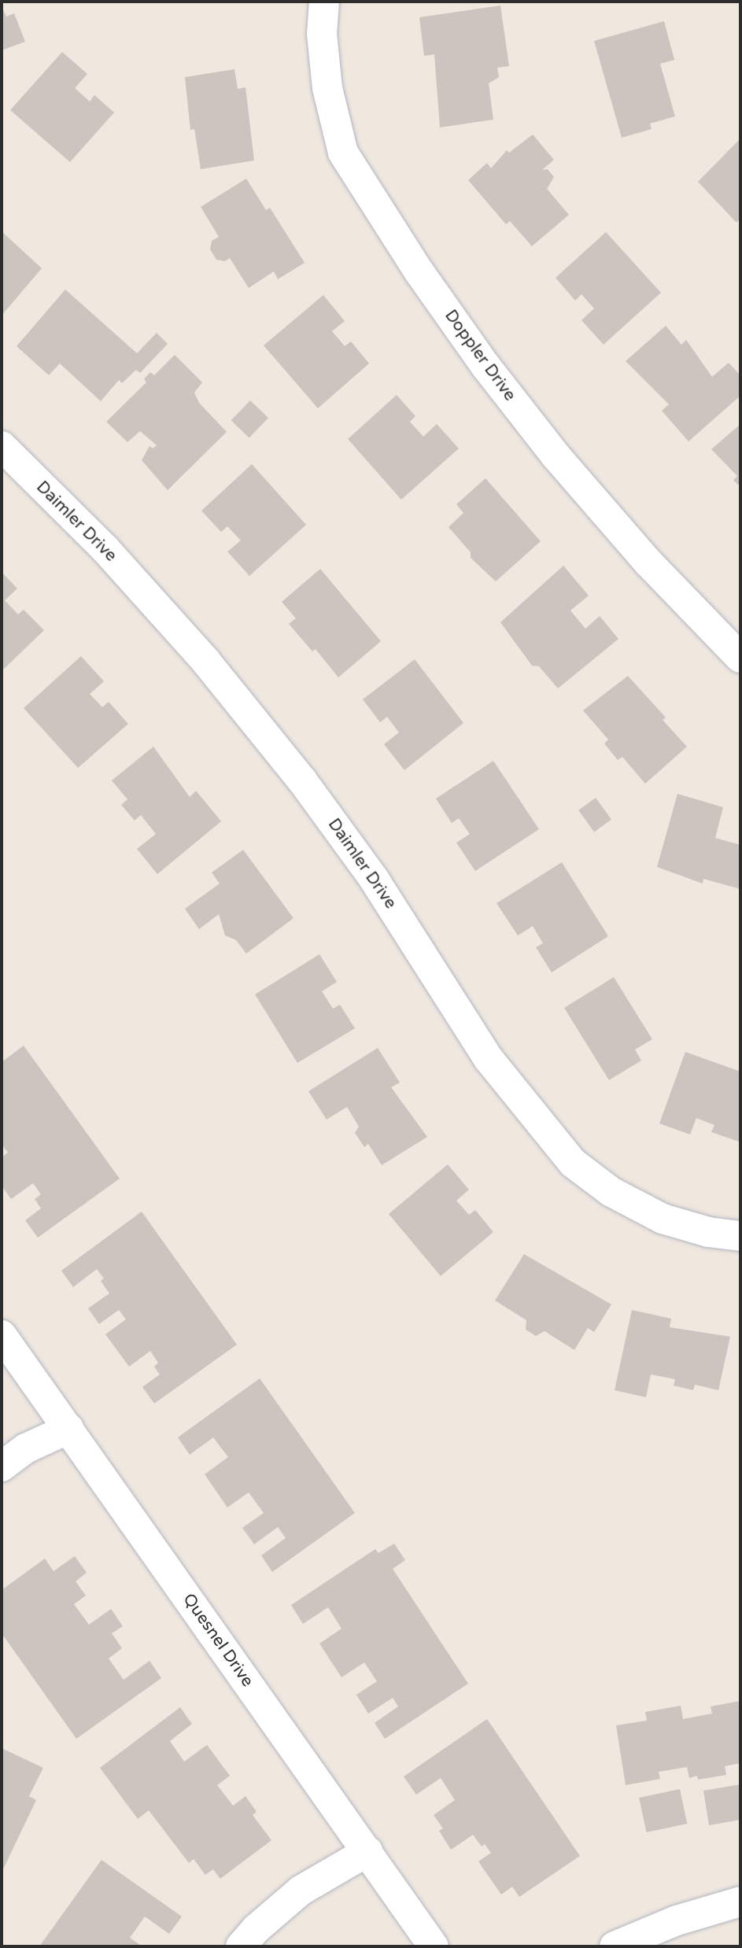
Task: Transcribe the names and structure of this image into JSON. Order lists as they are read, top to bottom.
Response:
{
  "streets": {
    "street": ["Doppler Drive", "Daimler Drive", "Quesnel Drive"]
  }
}
